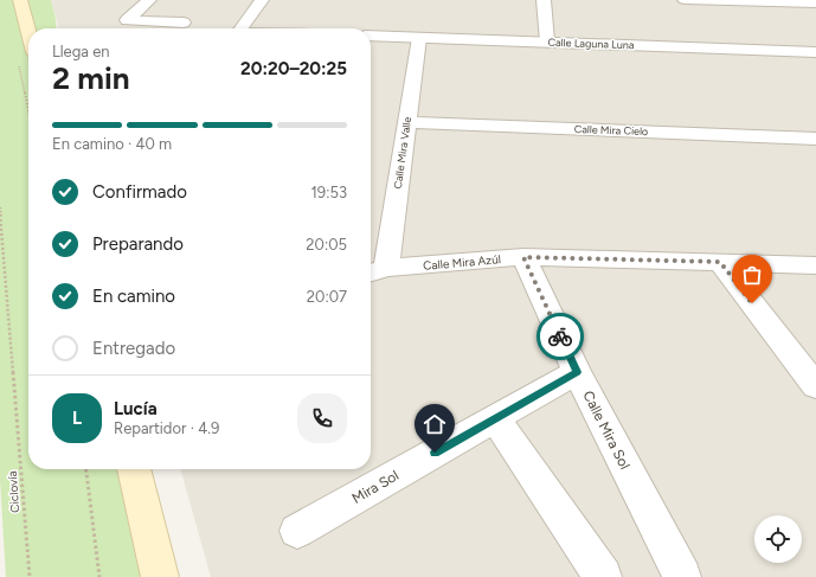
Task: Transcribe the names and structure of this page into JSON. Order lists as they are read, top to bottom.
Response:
{
  "streets": {
    "street": [
      "Calle Laguna Luna",
      "Calle Mira Cielo",
      "Calle Mira Valle",
      "Calle Mira Azúl",
      "Calle Mira Sol",
      "Mira Sol"
    ],
    "path": ["Ciclovía"]
  },
  "crossings": [
    ["Calle Laguna Luna", "Calle Mira Valle"],
    ["Calle Mira Cielo", "Calle Mira Valle"],
    ["Calle Mira Valle", "Calle Mira Azúl"],
    ["Calle Mira Azúl", "Calle Mira Sol"],
    ["Calle Mira Sol", "Mira Sol"]
  ],
  "page": {
    "heading": ["2 min", "Llega en", "20:20–20:25"],
    "panel": ["Lucía", "Repartidor · 4.9"],
    "bar": "En camino · 40 m",
    "list": [
      ["Confirmado", "19:53"],
      ["Preparando", "20:05"],
      ["En camino", "20:07"],
      "Entregado"
    ],
    "round": "L"
  }
}
